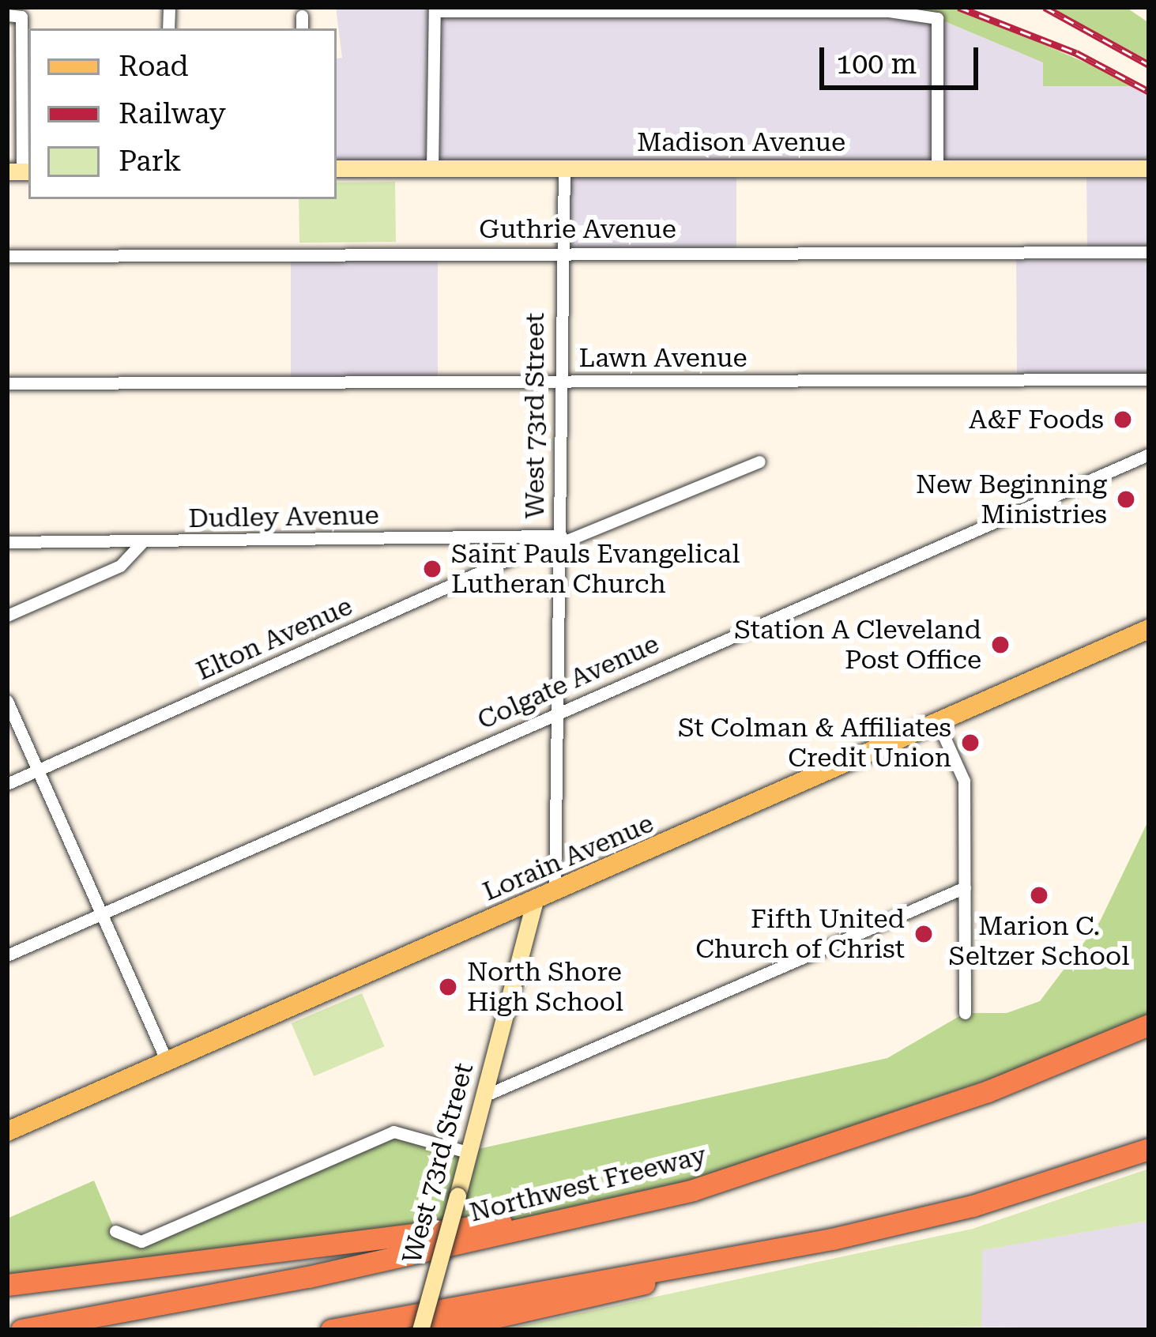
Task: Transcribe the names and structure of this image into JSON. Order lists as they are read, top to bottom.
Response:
{
  "streets": {
    "highway": ["Northwest Freeway"],
    "main road": ["Lorain Avenue"],
    "street": [
      "Madison Avenue",
      "Guthrie Avenue",
      "Lawn Avenue",
      "West 73rd Street",
      "Dudley Avenue",
      "Elton Avenue",
      "Colgate Avenue"
    ]
  },
  "crossings": [
    ["Madison Avenue", "West 73rd Street"],
    ["Guthrie Avenue", "West 73rd Street"],
    ["Lawn Avenue", "West 73rd Street"],
    ["West 73rd Street", "Dudley Avenue"],
    ["West 73rd Street", "Elton Avenue"],
    ["West 73rd Street", "Colgate Avenue"],
    ["West 73rd Street", "Lorain Avenue"],
    ["Dudley Avenue", "Elton Avenue"]
  ],
  "places": [
    "A&F Foods",
    "New Beginning Ministries",
    "Saint Pauls Evangelical Lutheran Church",
    "Station A Cleveland Post Office",
    "St Colman & Affiliates Credit Union",
    "Marion C. Seltzer School",
    "Fifth United Church of Christ",
    "North Shore High School"
  ],
  "legend": ["Road", "Railway", "Park"],
  "scale_bar": "100 m"
}
